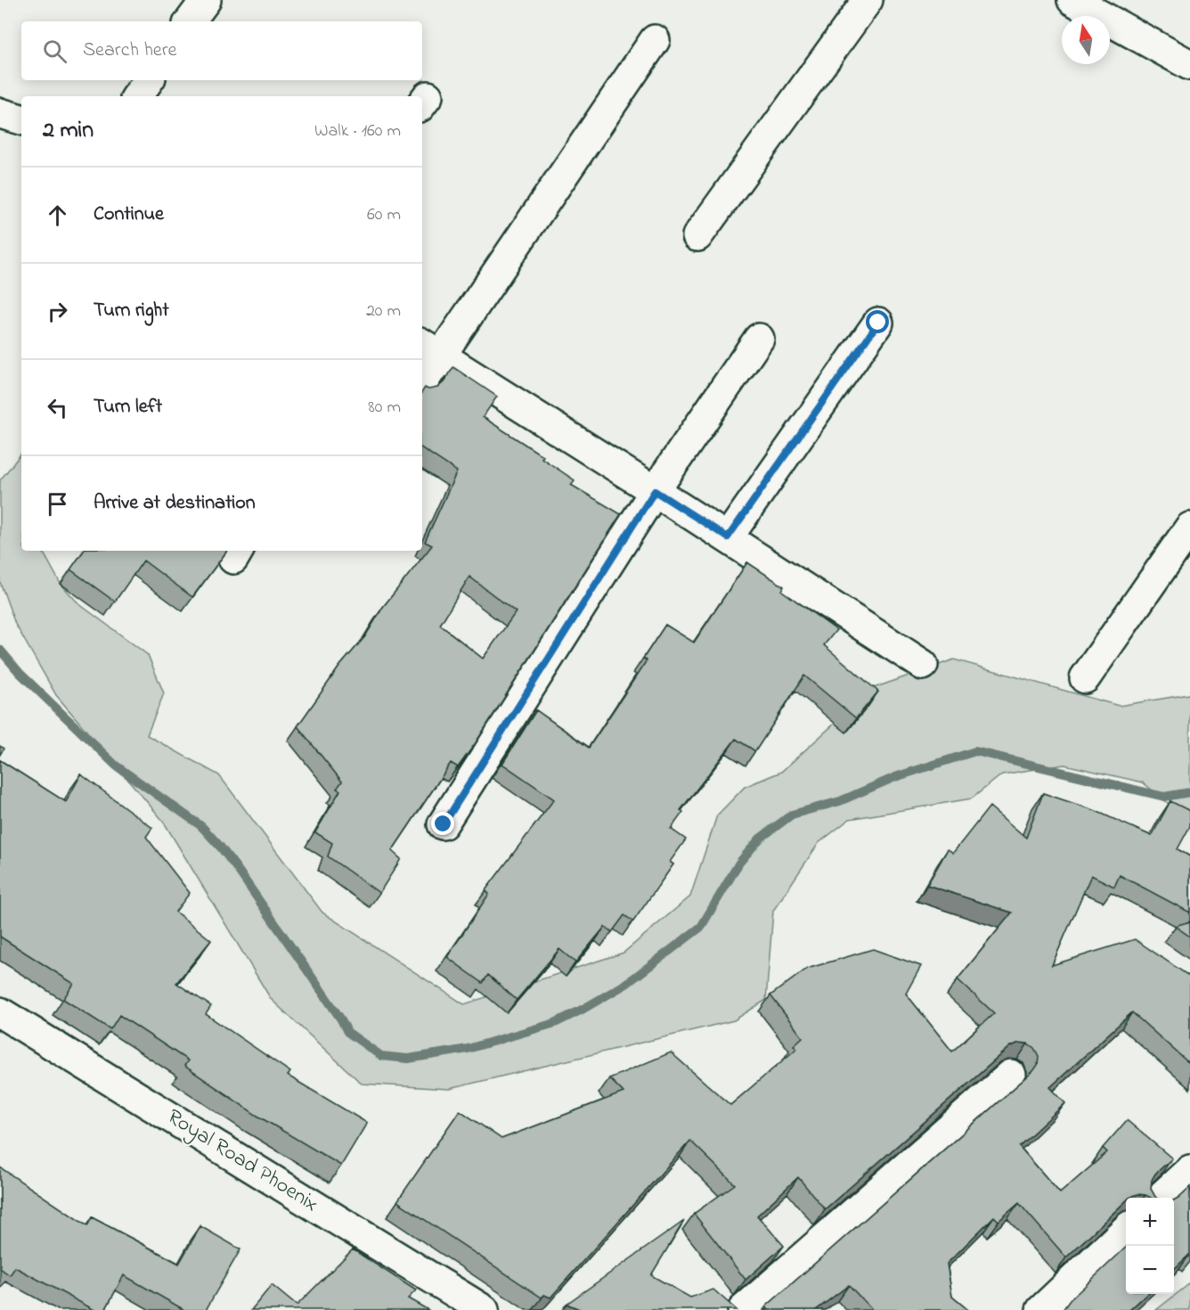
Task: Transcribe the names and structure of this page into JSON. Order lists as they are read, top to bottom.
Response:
{
  "streets": {
    "street": ["Royal Road Phoenix"]
  },
  "north": "top",
  "page": {
    "search": "Search here",
    "heading": ["2 min", "Walk · 160 m"],
    "list": [
      ["Continue", "60 m"],
      ["Turn right", "20 m"],
      ["Turn left", "80 m"],
      "Arrive at destination"
    ],
    "map_buttons": ["+", "−"]
  }
}
